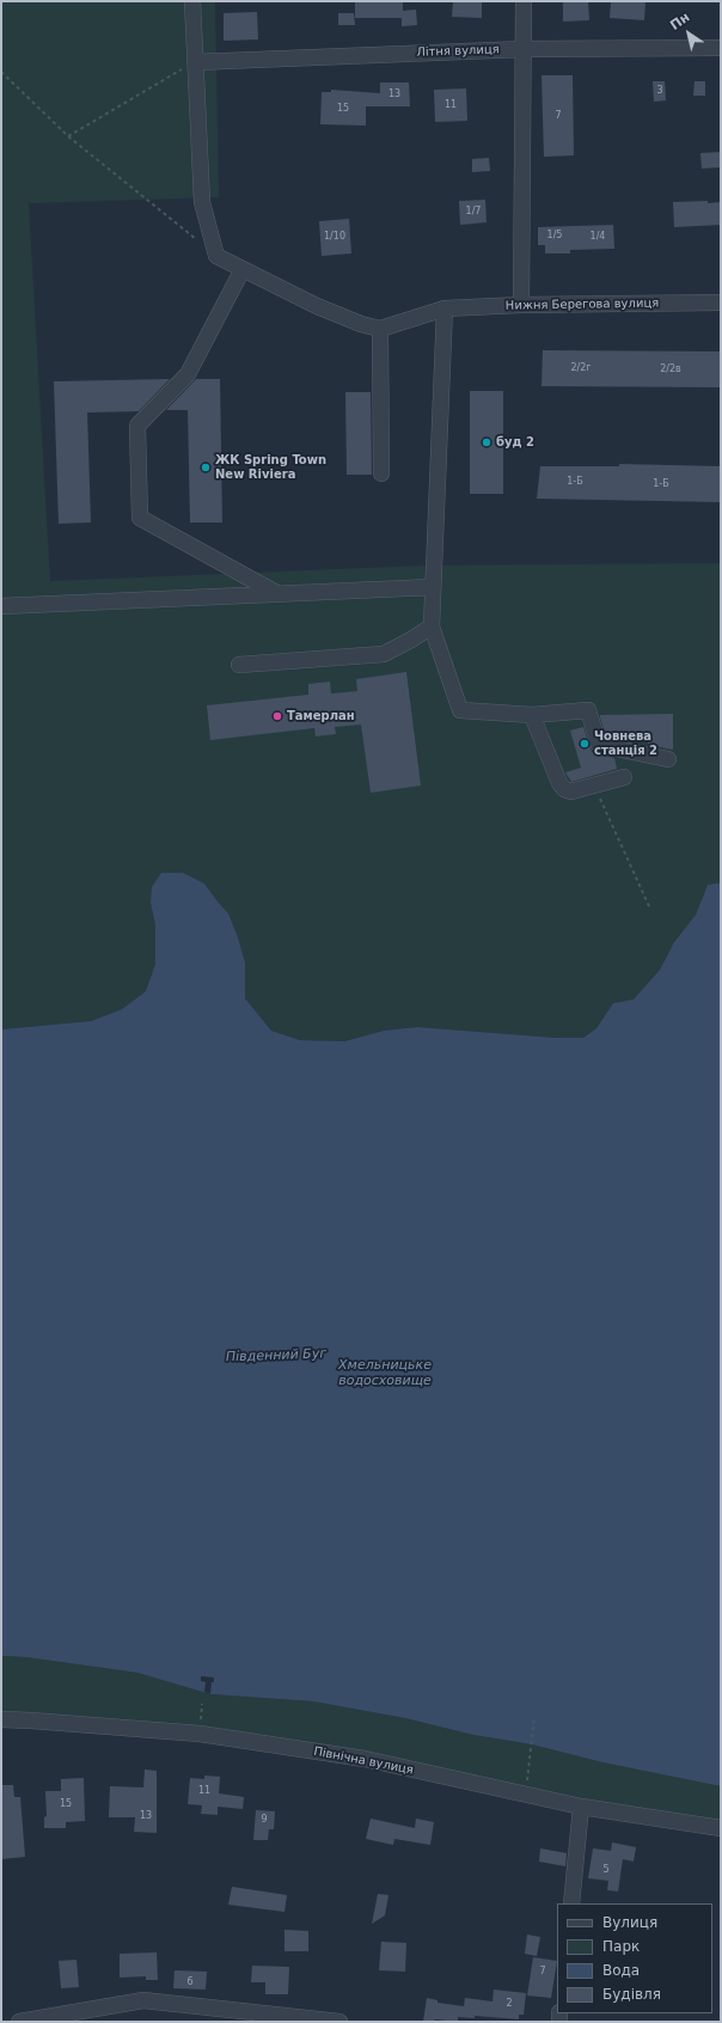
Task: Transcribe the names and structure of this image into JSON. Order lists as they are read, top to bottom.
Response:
{
  "streets": {
    "street": ["Літня вулиця", "Нижня Берегова вулиця", "Північна вулиця"]
  },
  "water": ["Південний Буг", "Хмельницьке водосховище"],
  "places": [
    "буд 2",
    "ЖК Spring Town New Riviera",
    "Тамерлан",
    "Човнева станція 2"
  ],
  "house_numbers": [
    "3",
    "13",
    "11",
    "15",
    "7",
    "1/7",
    "1/5",
    "1/10",
    "1/4",
    "2/2г",
    "2/2в",
    "1-Б",
    "1-Б",
    "11",
    "15",
    "13",
    "9",
    "5",
    "7",
    "6",
    "2"
  ],
  "legend": [
    "Вулиця",
    "Парк",
    "Вода",
    "Будівля"
  ],
  "north": "top left"
}
